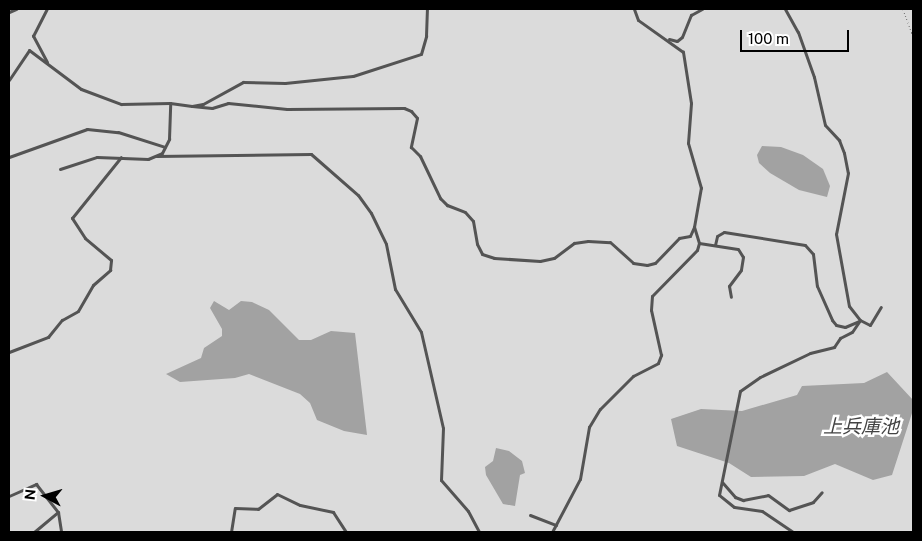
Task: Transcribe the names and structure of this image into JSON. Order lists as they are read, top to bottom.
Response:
{
  "water": ["上兵庫池"],
  "scale_bar": "100 m",
  "north": "left"
}
